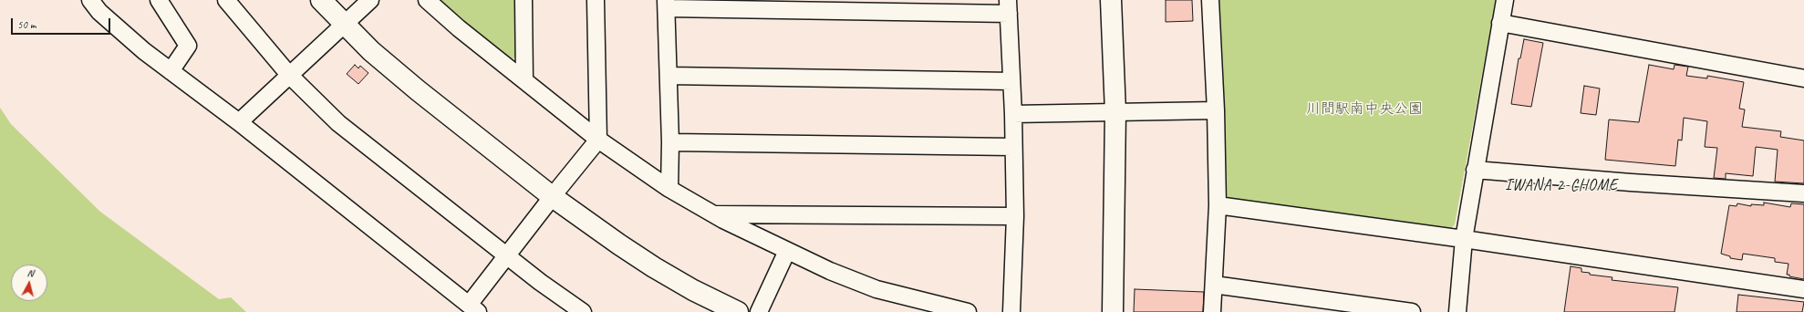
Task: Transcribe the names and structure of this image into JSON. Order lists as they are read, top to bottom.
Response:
{
  "districts": ["IWANA 2-CHOME"],
  "parks": ["川間駅南中央公園"],
  "scale_bar": "50 m",
  "north": "top"
}
